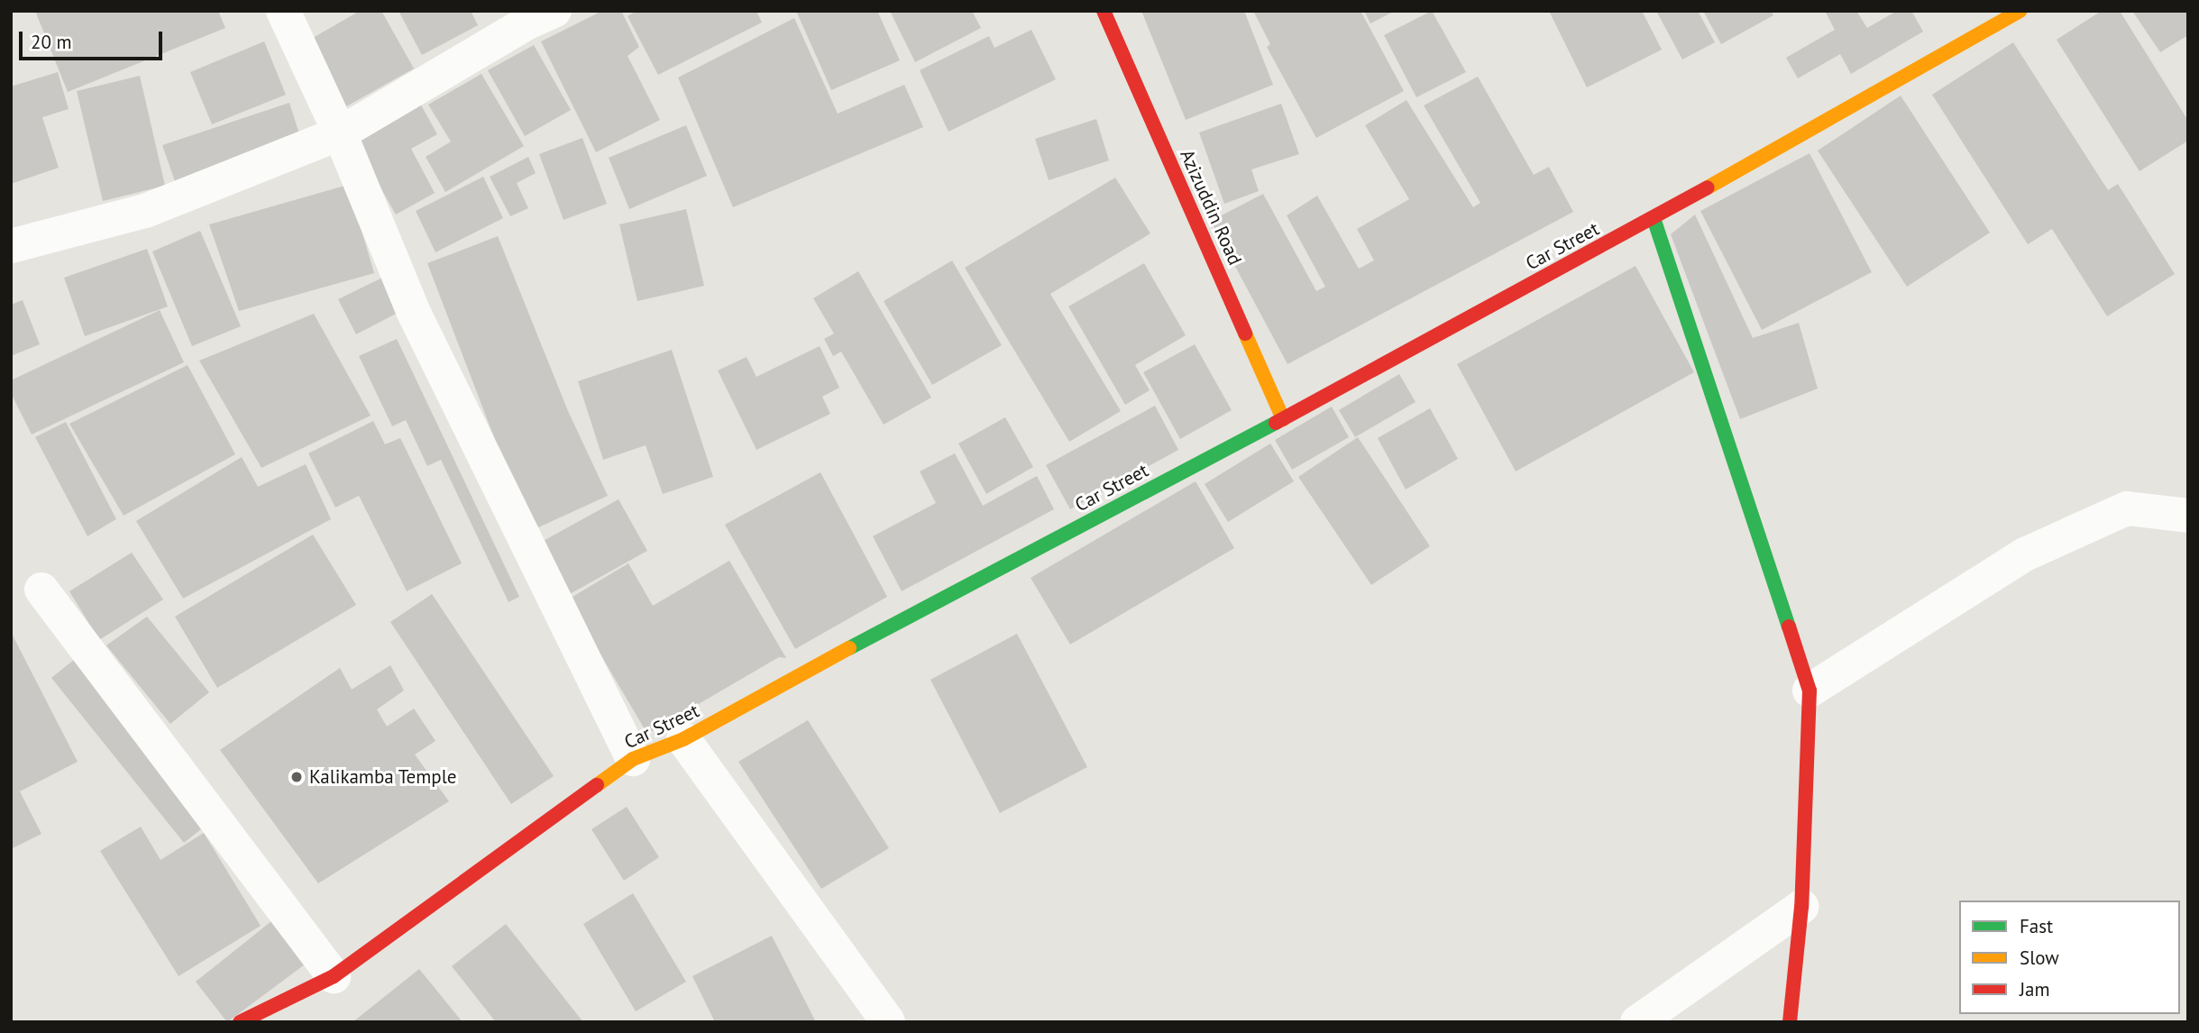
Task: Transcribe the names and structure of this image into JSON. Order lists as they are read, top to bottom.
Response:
{
  "streets": {
    "street": ["Azizuddin Road", "Car Street"]
  },
  "crossings": [
    ["Azizuddin Road", "Car Street"]
  ],
  "places": ["Kalikamba Temple"],
  "legend": ["Fast", "Slow", "Jam"],
  "scale_bar": "20 m"
}
